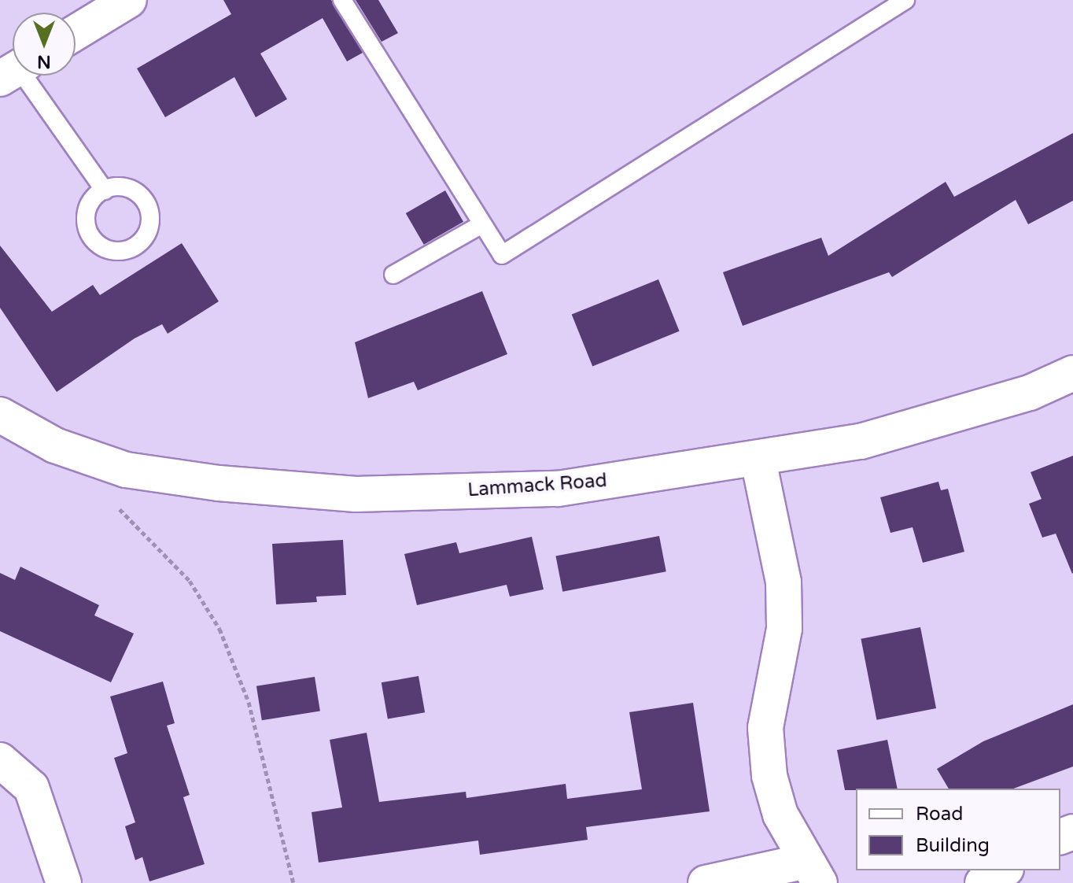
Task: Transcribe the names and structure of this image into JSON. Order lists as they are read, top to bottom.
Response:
{
  "streets": {
    "street": ["Lammack Road"]
  },
  "legend": ["Road", "Building"],
  "north": "bottom"
}
